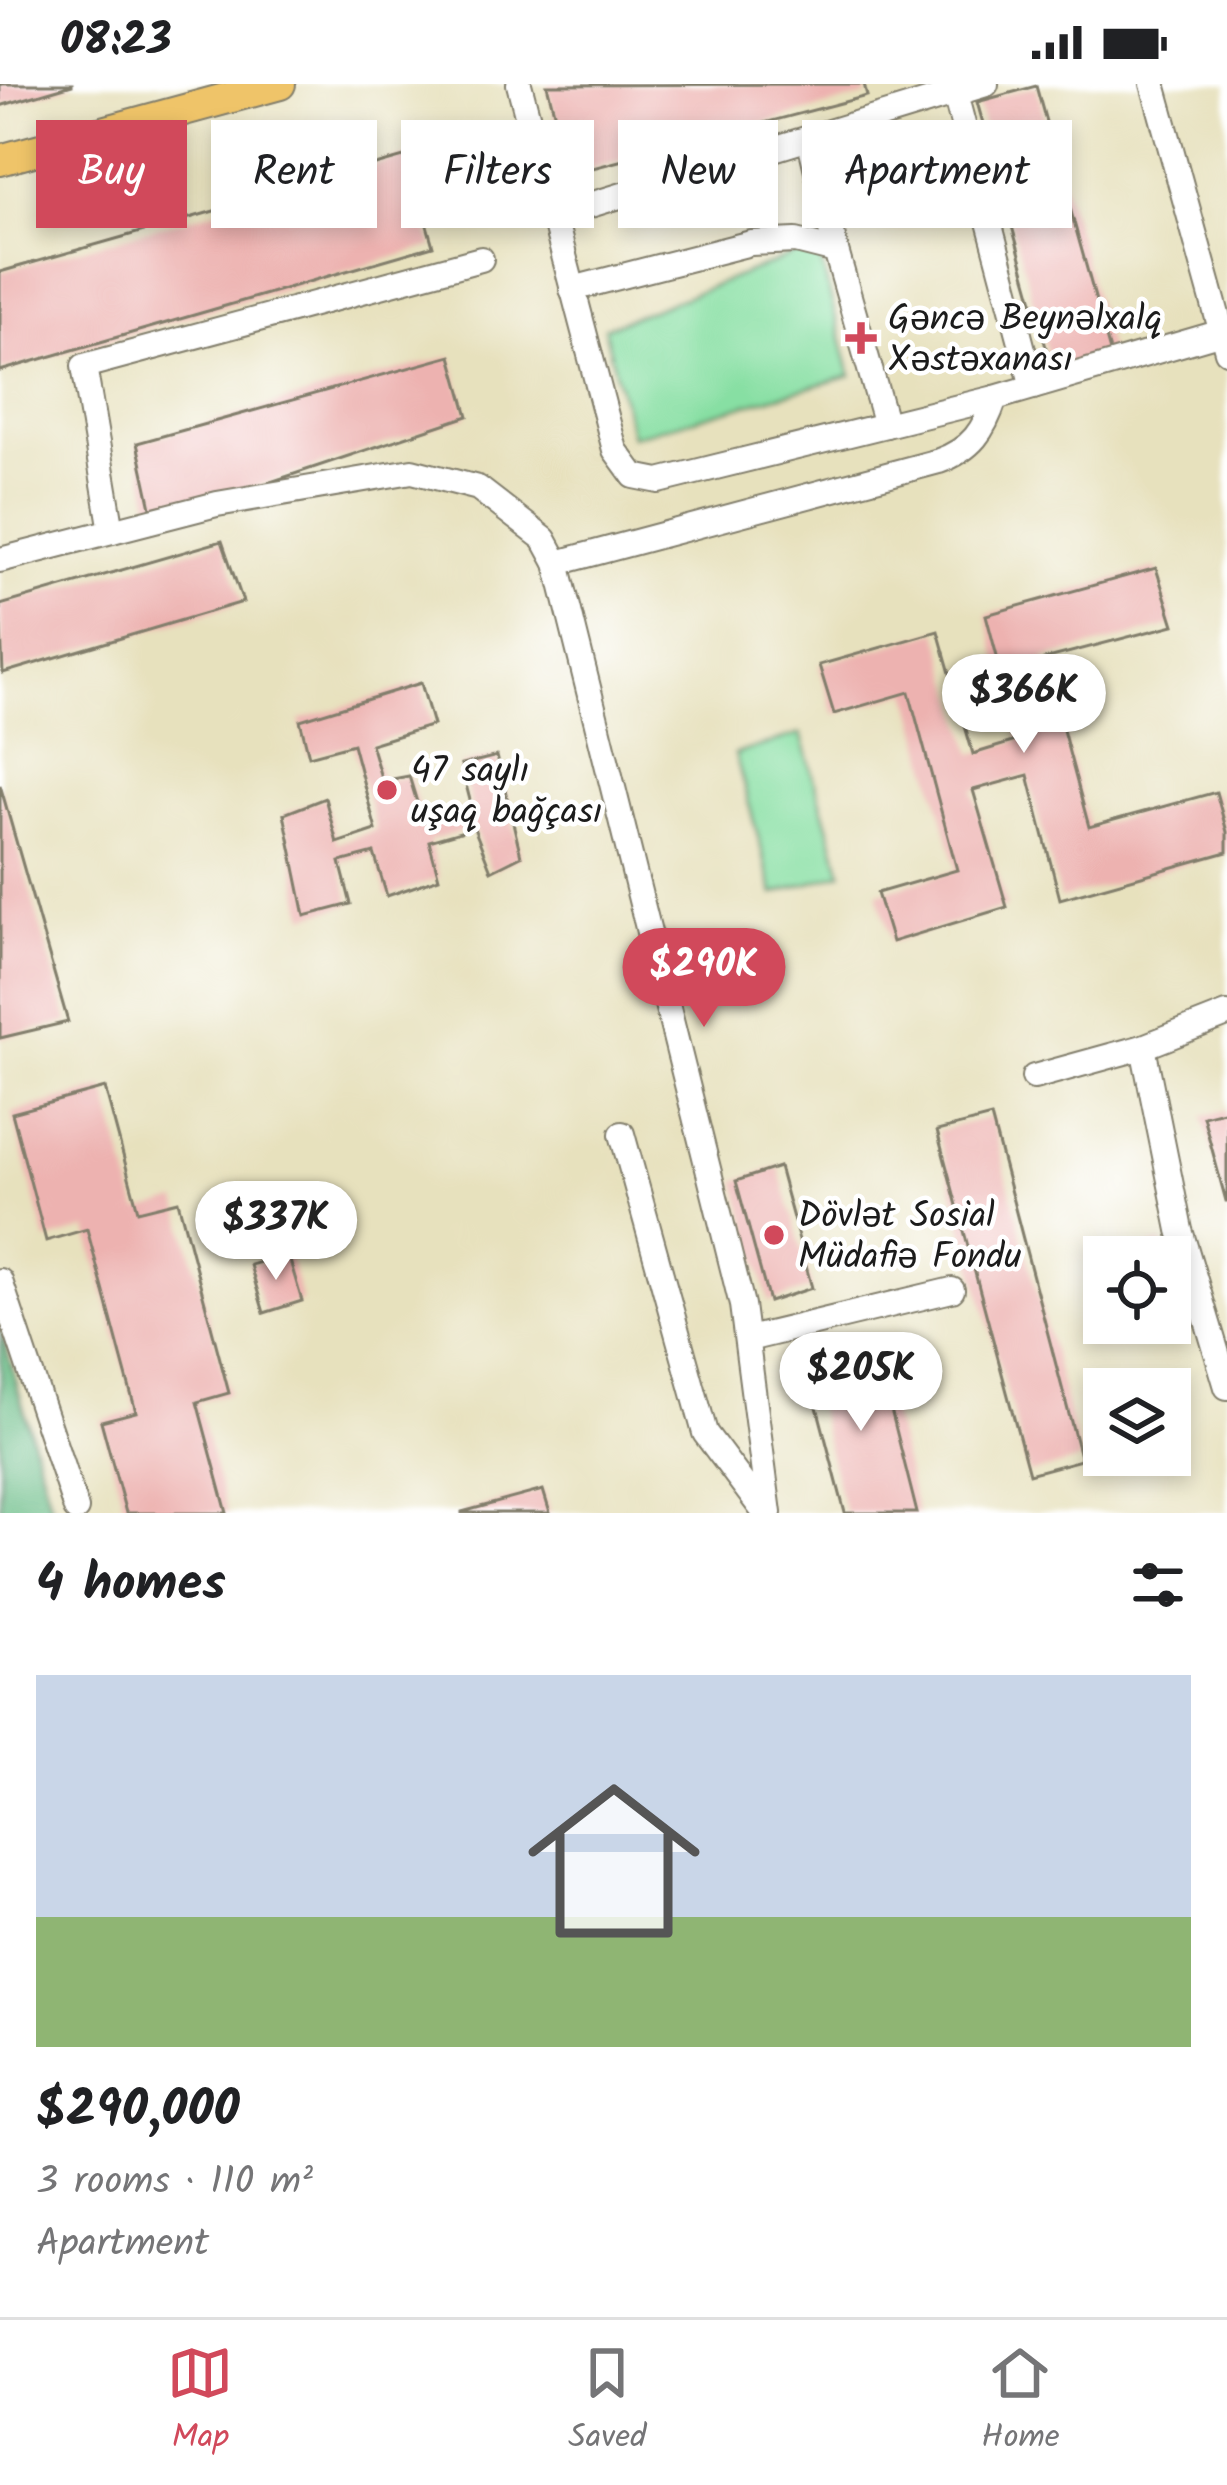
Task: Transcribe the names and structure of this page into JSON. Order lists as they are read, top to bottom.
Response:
{
  "places": {
    "health": ["Gəncə Beynəlxalq Xəstəxanası"],
    "other": ["47 saylı uşaq bağçası", "Dövlət Sosial Müdafiə Fondu"]
  },
  "page": {
    "status": "08:23",
    "chip": [
      "Buy",
      "Rent",
      "Filters",
      "New",
      "Apartment"
    ],
    "price": [
      "$366K",
      "$290K",
      "$337K",
      "$205K"
    ],
    "heading": "4 homes",
    "list": [
      {
        "name": "$290,000",
        "note": "3 rooms · 110 m² · Apartment"
      }
    ],
    "tabs": ["Map", "Saved", "Home"]
  }
}
